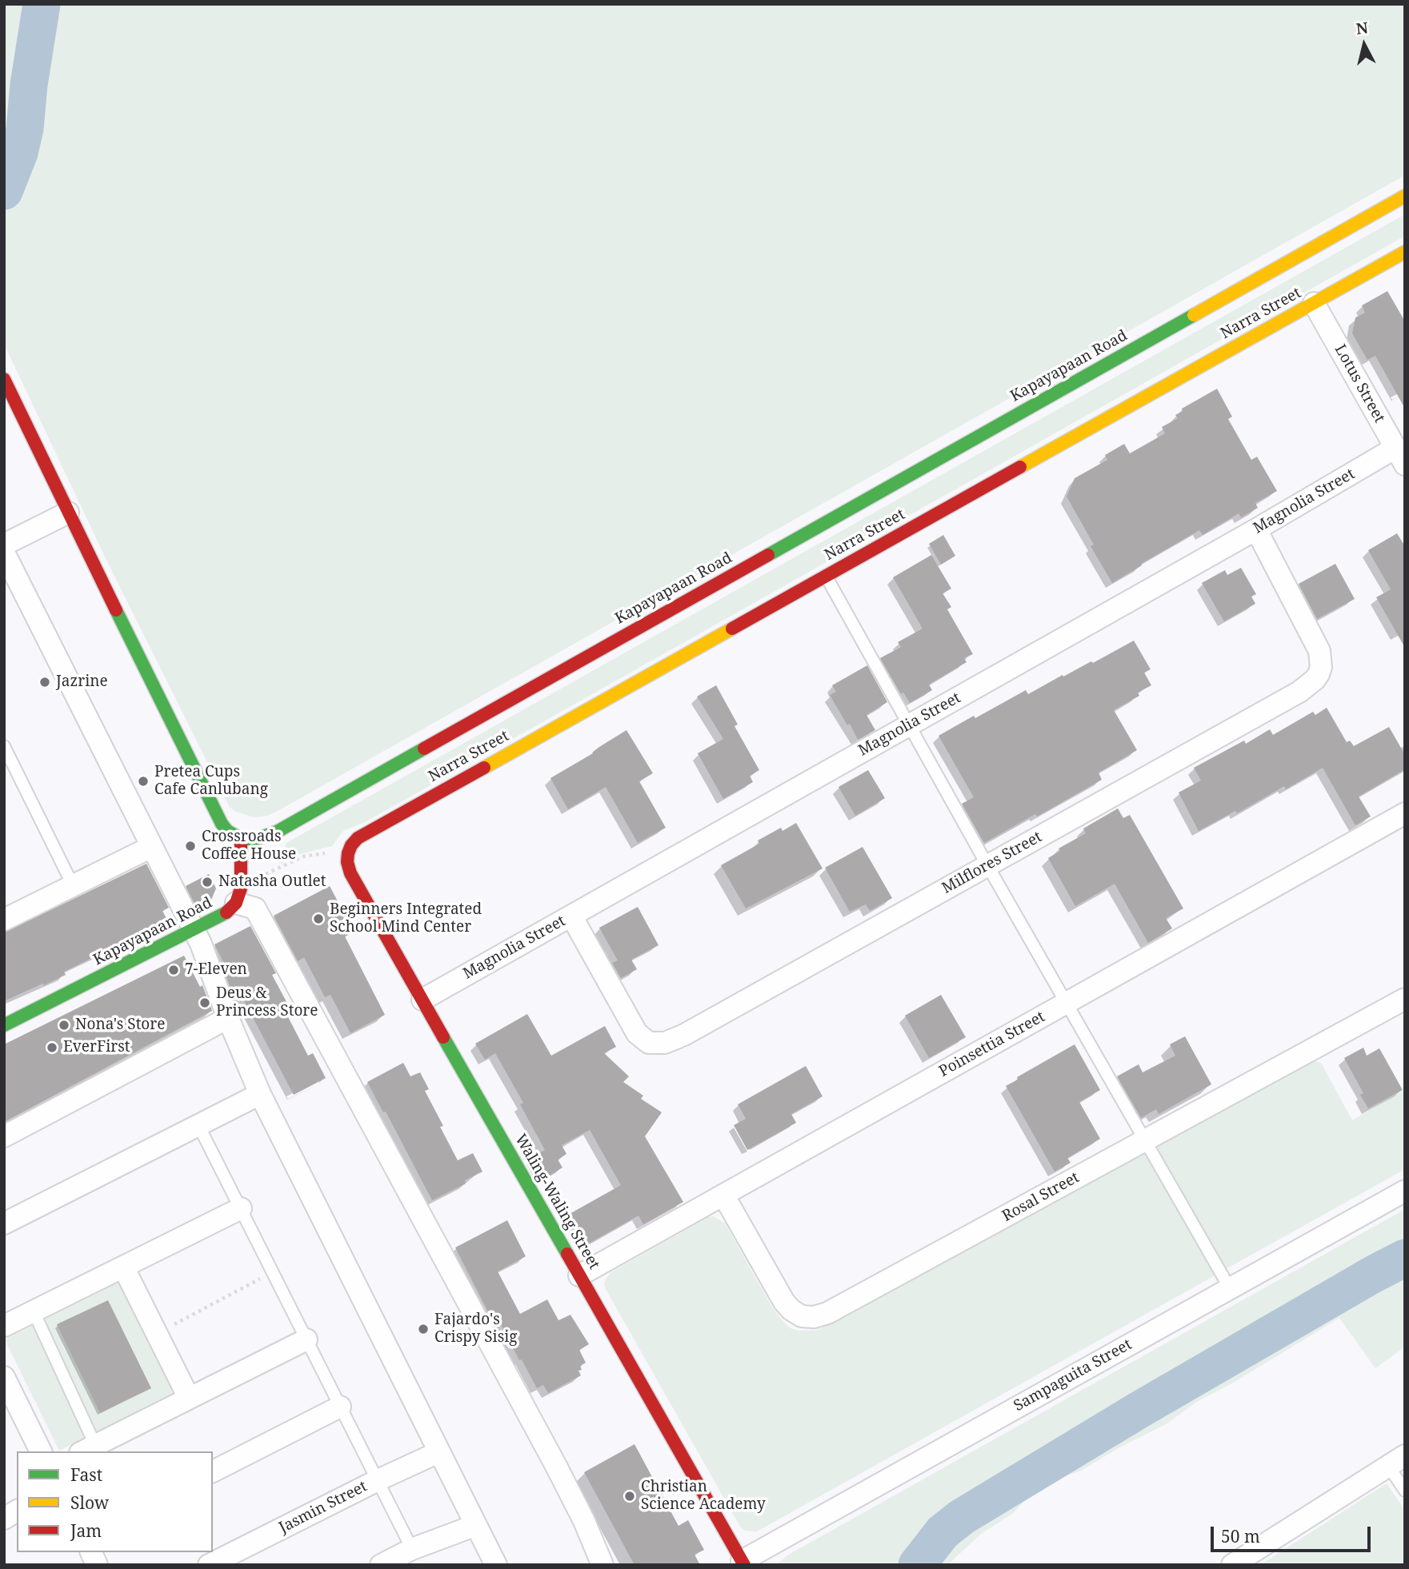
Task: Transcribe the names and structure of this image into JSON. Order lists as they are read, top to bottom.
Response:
{
  "streets": {
    "street": [
      "Narra Street",
      "Kapayapaan Road",
      "Lotus Street",
      "Magnolia Street",
      "Milflores Street",
      "Poinsettia Street",
      "Rosal Street",
      "Waling-Waling Street",
      "Sampaguita Street",
      "Jasmin Street"
    ]
  },
  "crossings": [
    ["Narra Street", "Lotus Street"],
    ["Narra Street", "Waling-Waling Street"],
    ["Lotus Street", "Magnolia Street"],
    ["Magnolia Street", "Milflores Street"],
    ["Magnolia Street", "Waling-Waling Street"],
    ["Poinsettia Street", "Rosal Street"],
    ["Poinsettia Street", "Waling-Waling Street"],
    ["Waling-Waling Street", "Sampaguita Street"]
  ],
  "places": [
    "Jazrine",
    "Pretea Cups Cafe Canlubang",
    "Crossroads Coffee House",
    "Natasha Outlet",
    "Beginners Integrated School Mind Center",
    "7-Eleven",
    "Deus & Princess Store",
    "Nona's Store",
    "EverFirst",
    "Fajardo's Crispy Sisig",
    "Christian Science Academy"
  ],
  "legend": ["Fast", "Slow", "Jam"],
  "scale_bar": "50 m",
  "north": "top"
}
